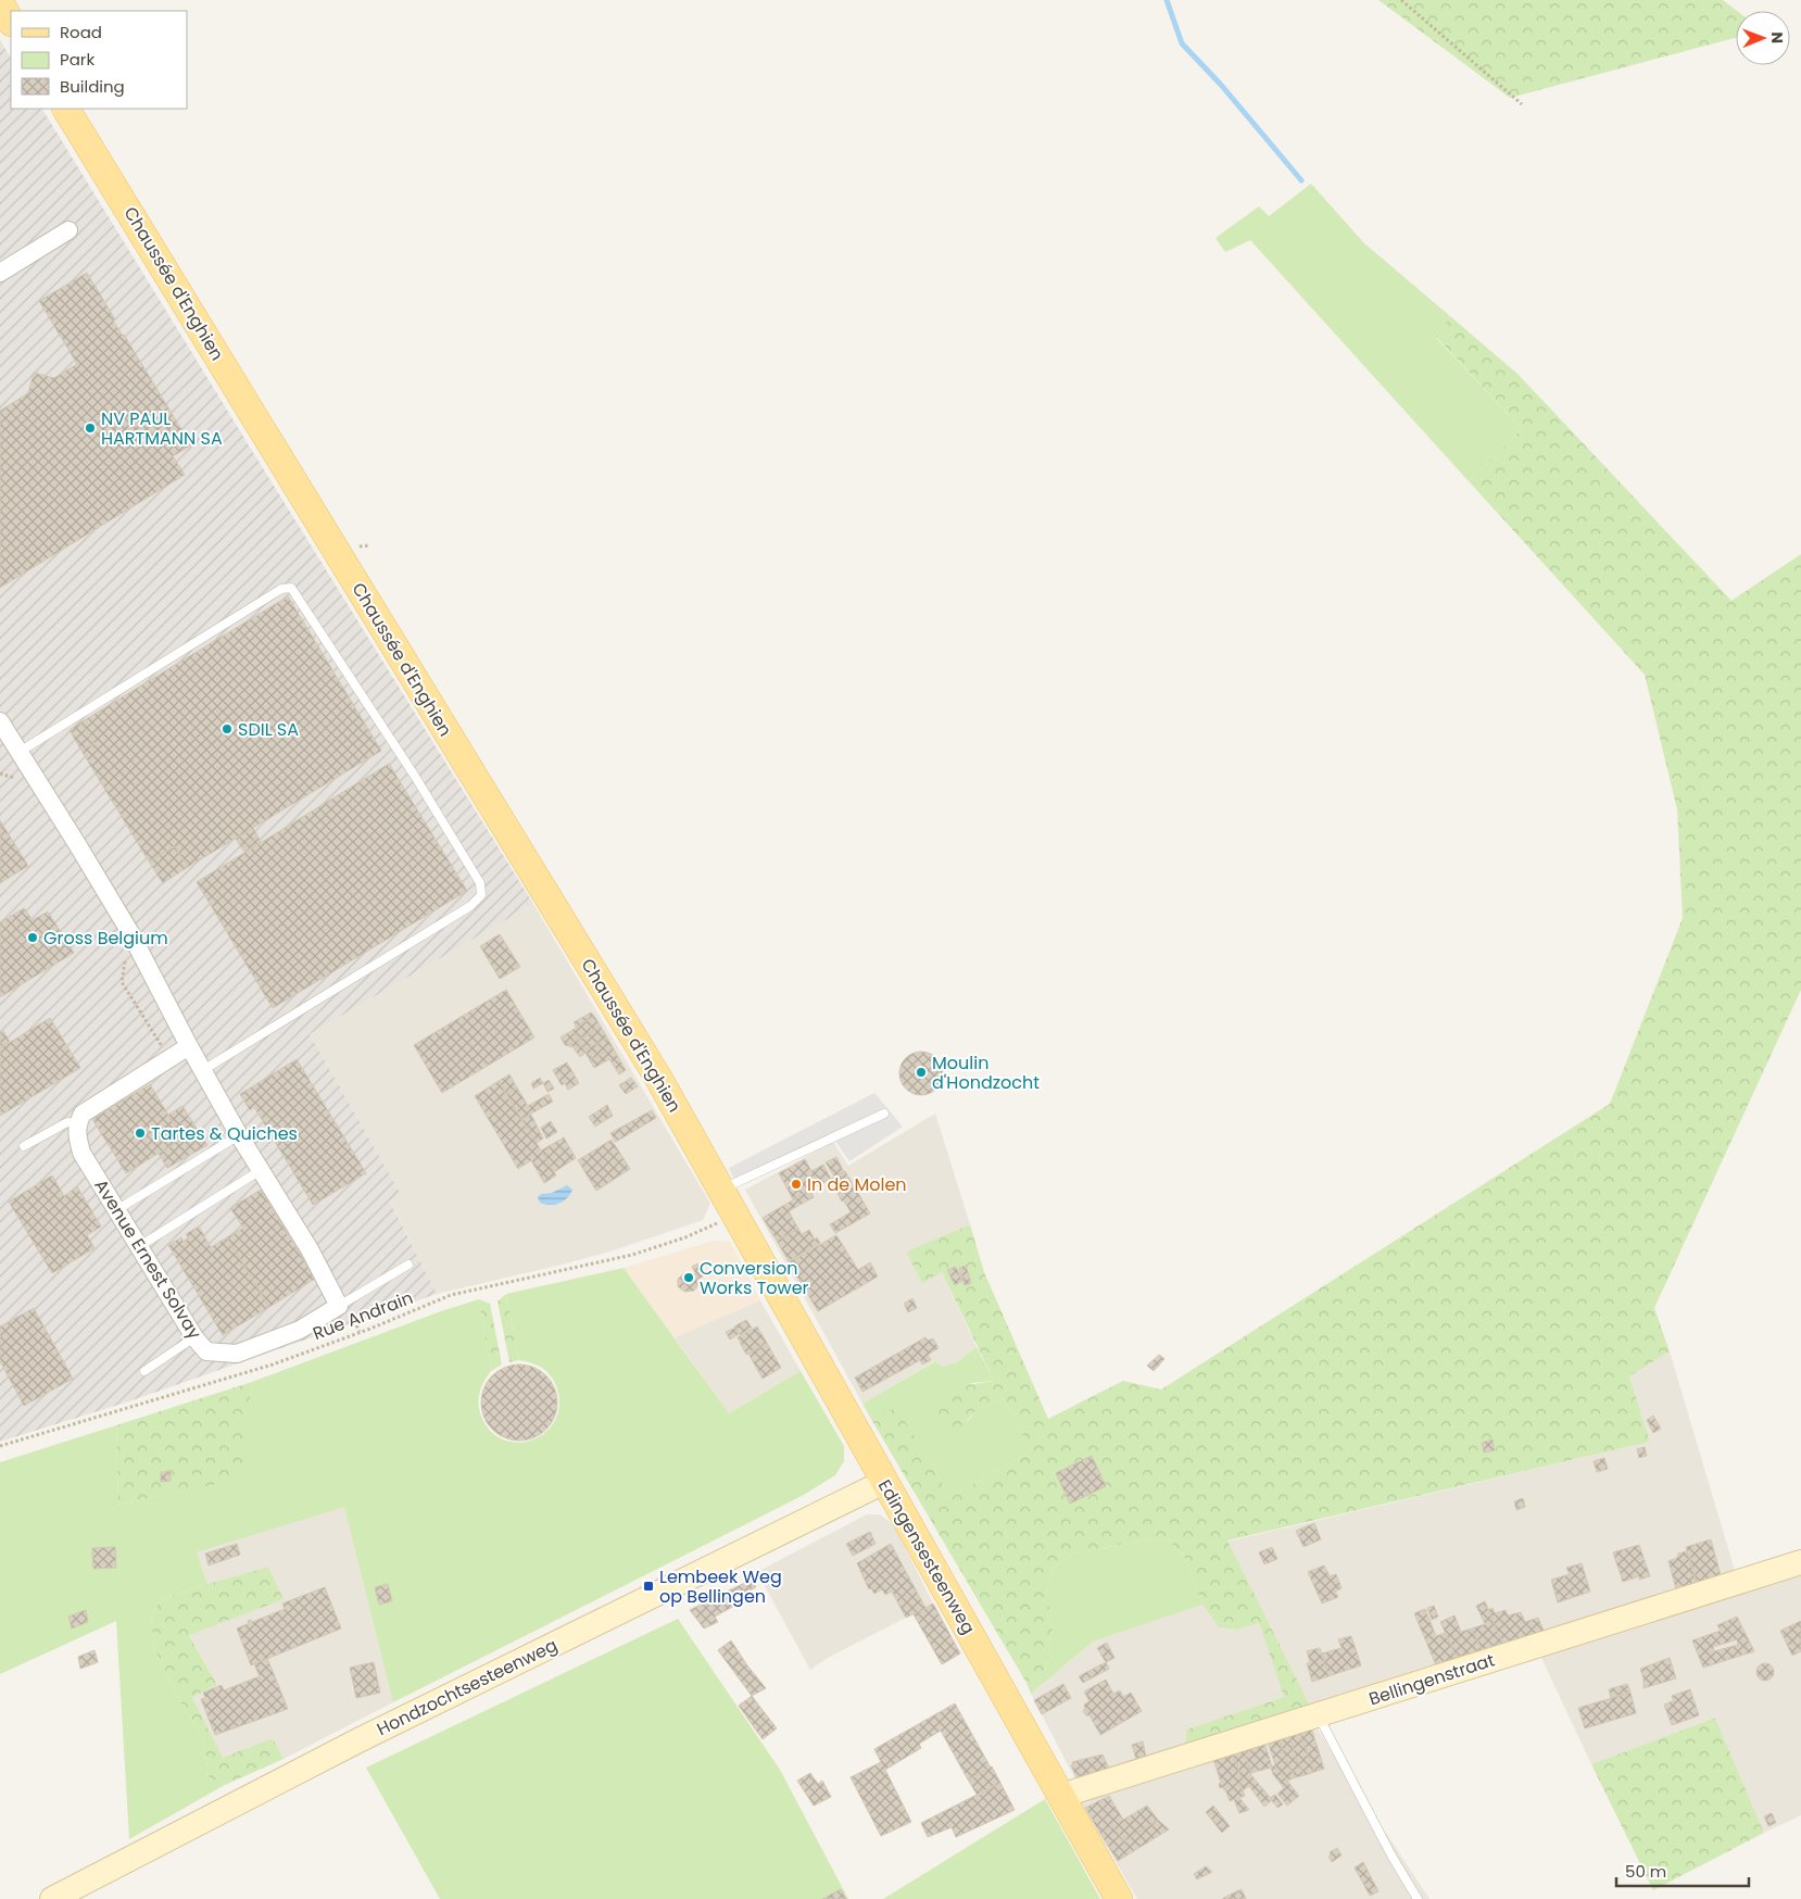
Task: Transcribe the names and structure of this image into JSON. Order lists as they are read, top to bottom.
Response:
{
  "streets": {
    "main road": [
      "Chaussée d'Enghien",
      "Edingensesteenweg",
      "Bellingenstraat",
      "Hondzochtsesteenweg"
    ],
    "street": ["Avenue Ernest Solvay"],
    "path": ["Rue Andrain"]
  },
  "crossings": [
    ["Chaussée d'Enghien", "Rue Andrain"],
    ["Chaussée d'Enghien", "Edingensesteenweg"],
    ["Rue Andrain", "Edingensesteenweg"],
    ["Edingensesteenweg", "Bellingenstraat"],
    ["Edingensesteenweg", "Hondzochtsesteenweg"]
  ],
  "places": {
    "other": [
      "NV PAUL HARTMANN SA",
      "SDIL SA",
      "Gross Belgium",
      "Moulin d'Hondzocht",
      "Tartes & Quiches",
      "In de Molen",
      "Conversion Works Tower"
    ],
    "transit": ["Lembeek Weg op Bellingen"]
  },
  "legend": ["Road", "Park", "Building"],
  "scale_bar": "50 m",
  "north": "right"
}
